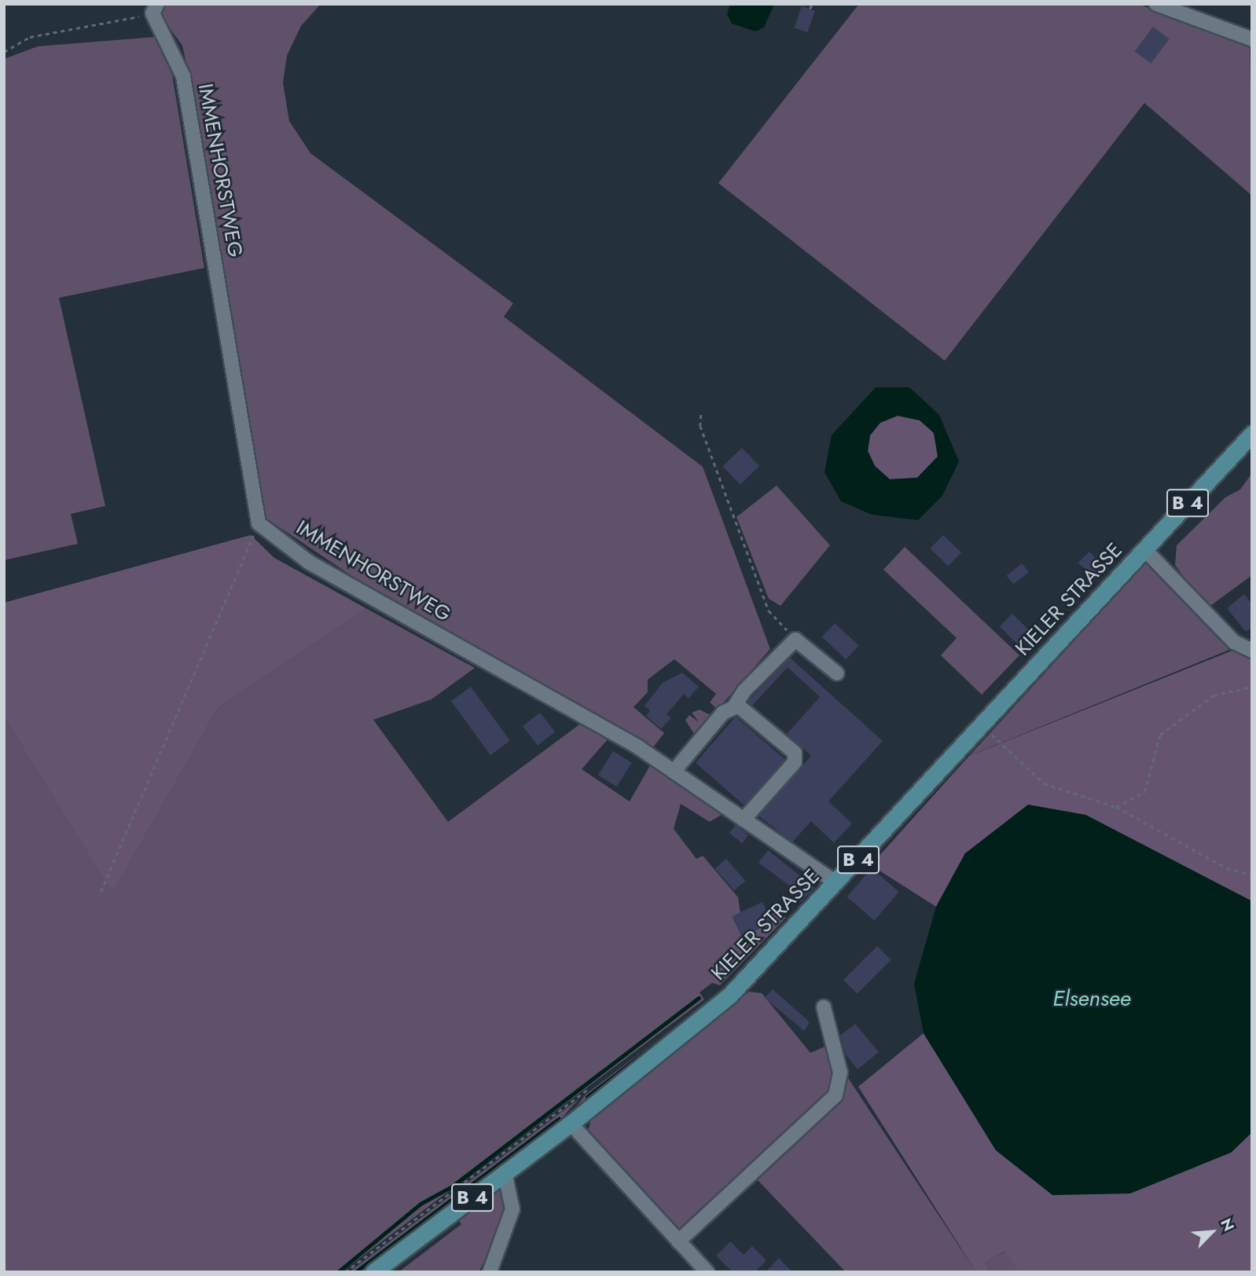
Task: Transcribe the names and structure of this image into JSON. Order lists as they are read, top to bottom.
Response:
{
  "streets": {
    "main road": ["B 4", "KIELER STRASSE"],
    "street": ["IMMENHORSTWEG"]
  },
  "crossings": [
    ["IMMENHORSTWEG", "KIELER STRASSE"]
  ],
  "water": ["Elsensee"],
  "north": "top right"
}
